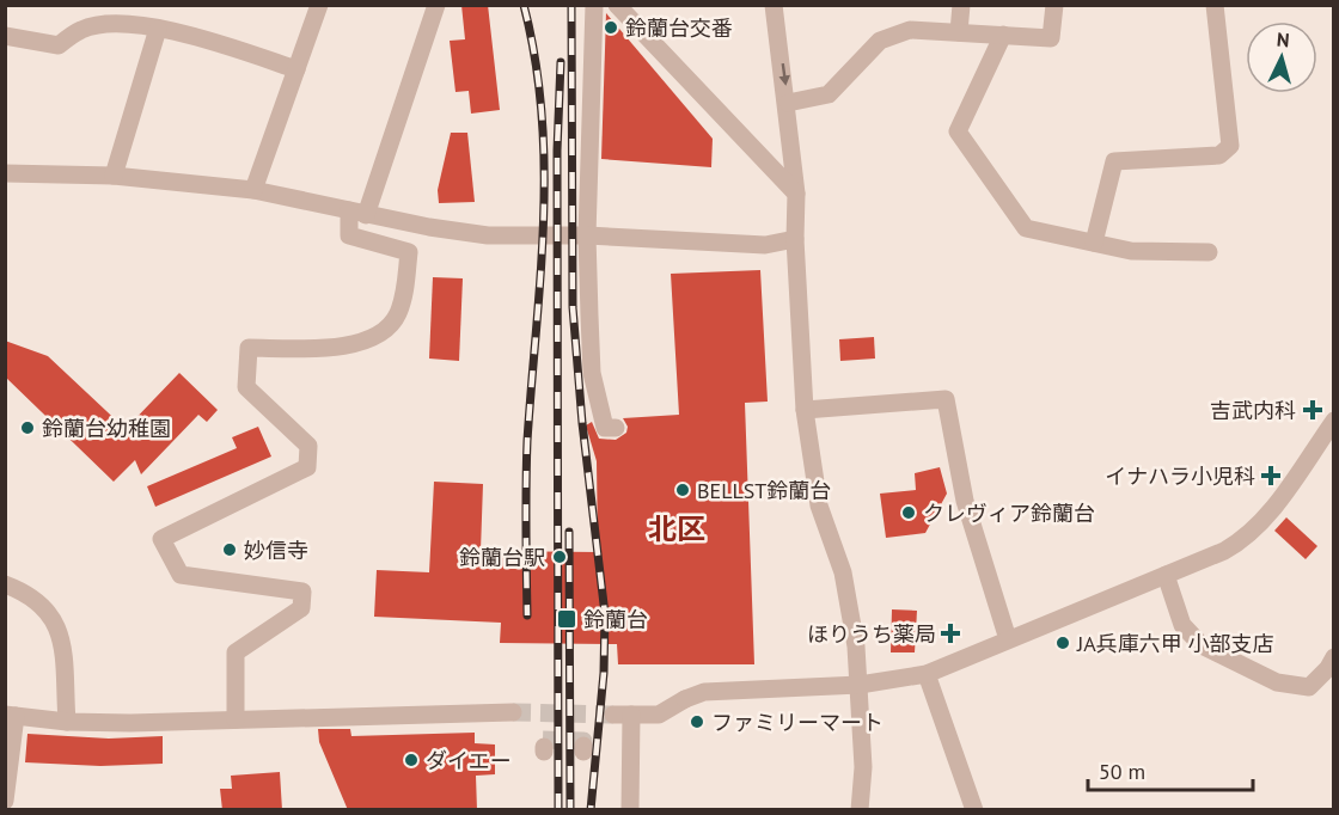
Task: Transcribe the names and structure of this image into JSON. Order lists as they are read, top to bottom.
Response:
{
  "districts": ["北区"],
  "places": {
    "other": [
      "鈴蘭台交番",
      "鈴蘭台幼稚園",
      "BELLST鈴蘭台",
      "クレヴィア鈴蘭台",
      "妙信寺",
      "鈴蘭台駅",
      "JA兵庫六甲 小部支店",
      "ファミリーマート",
      "ダイエー"
    ],
    "health": ["吉武内科", "イナハラ小児科", "ほりうち薬局"],
    "transit": ["鈴蘭台"]
  },
  "scale_bar": "50 m",
  "north": "top"
}
